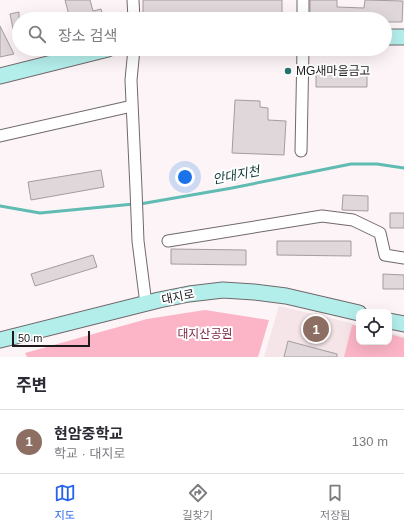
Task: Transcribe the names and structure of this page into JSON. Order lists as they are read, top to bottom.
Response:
{
  "streets": {
    "street": ["대지로"]
  },
  "water": ["안대지천"],
  "parks": ["대지산공원"],
  "places": ["MG새마을금고"],
  "scale_bar": "50 m",
  "page": {
    "search": "장소 검색",
    "pins": "1",
    "scale": "50 m",
    "heading": "주변",
    "list": [
      {
        "mark": "1",
        "name": "현암중학교",
        "note": "학교 · 대지로",
        "value": "130 m"
      }
    ],
    "nav": ["지도", "길찾기", "저장됨"]
  }
}
